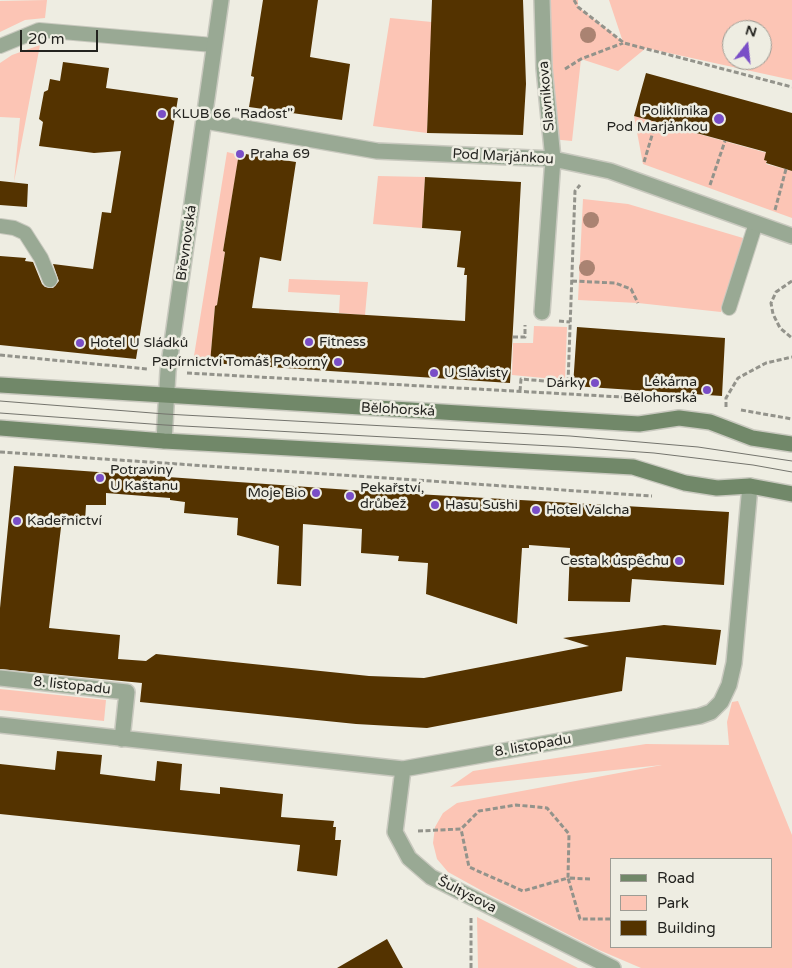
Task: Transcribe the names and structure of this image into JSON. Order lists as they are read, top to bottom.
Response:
{
  "streets": {
    "street": [
      "Slavníkova",
      "Pod Marjánkou",
      "Břevnovská",
      "Bělohorská",
      "8. listopadu",
      "Šultysova"
    ]
  },
  "crossings": [
    ["Slavníkova", "Pod Marjánkou"],
    ["Pod Marjánkou", "Břevnovská"],
    ["Břevnovská", "Bělohorská"]
  ],
  "places": [
    "KLUB 66 \"Radost\"",
    "Poliklinika Pod Marjánkou",
    "Praha 69",
    "Fitness",
    "Hotel U Sládků",
    "Papírnictví Tomáš Pokorný",
    "U Slávisty",
    "Dárky",
    "Lékárna Bělohorská",
    "Potraviny U Kaštanu",
    "Moje Bio",
    "Pekařství, drůbež",
    "Hasu Sushi",
    "Hotel Valcha",
    "Kadeřnictví",
    "Cesta k úspěchu"
  ],
  "legend": ["Road", "Park", "Building"],
  "scale_bar": "20 m",
  "north": "top"
}
